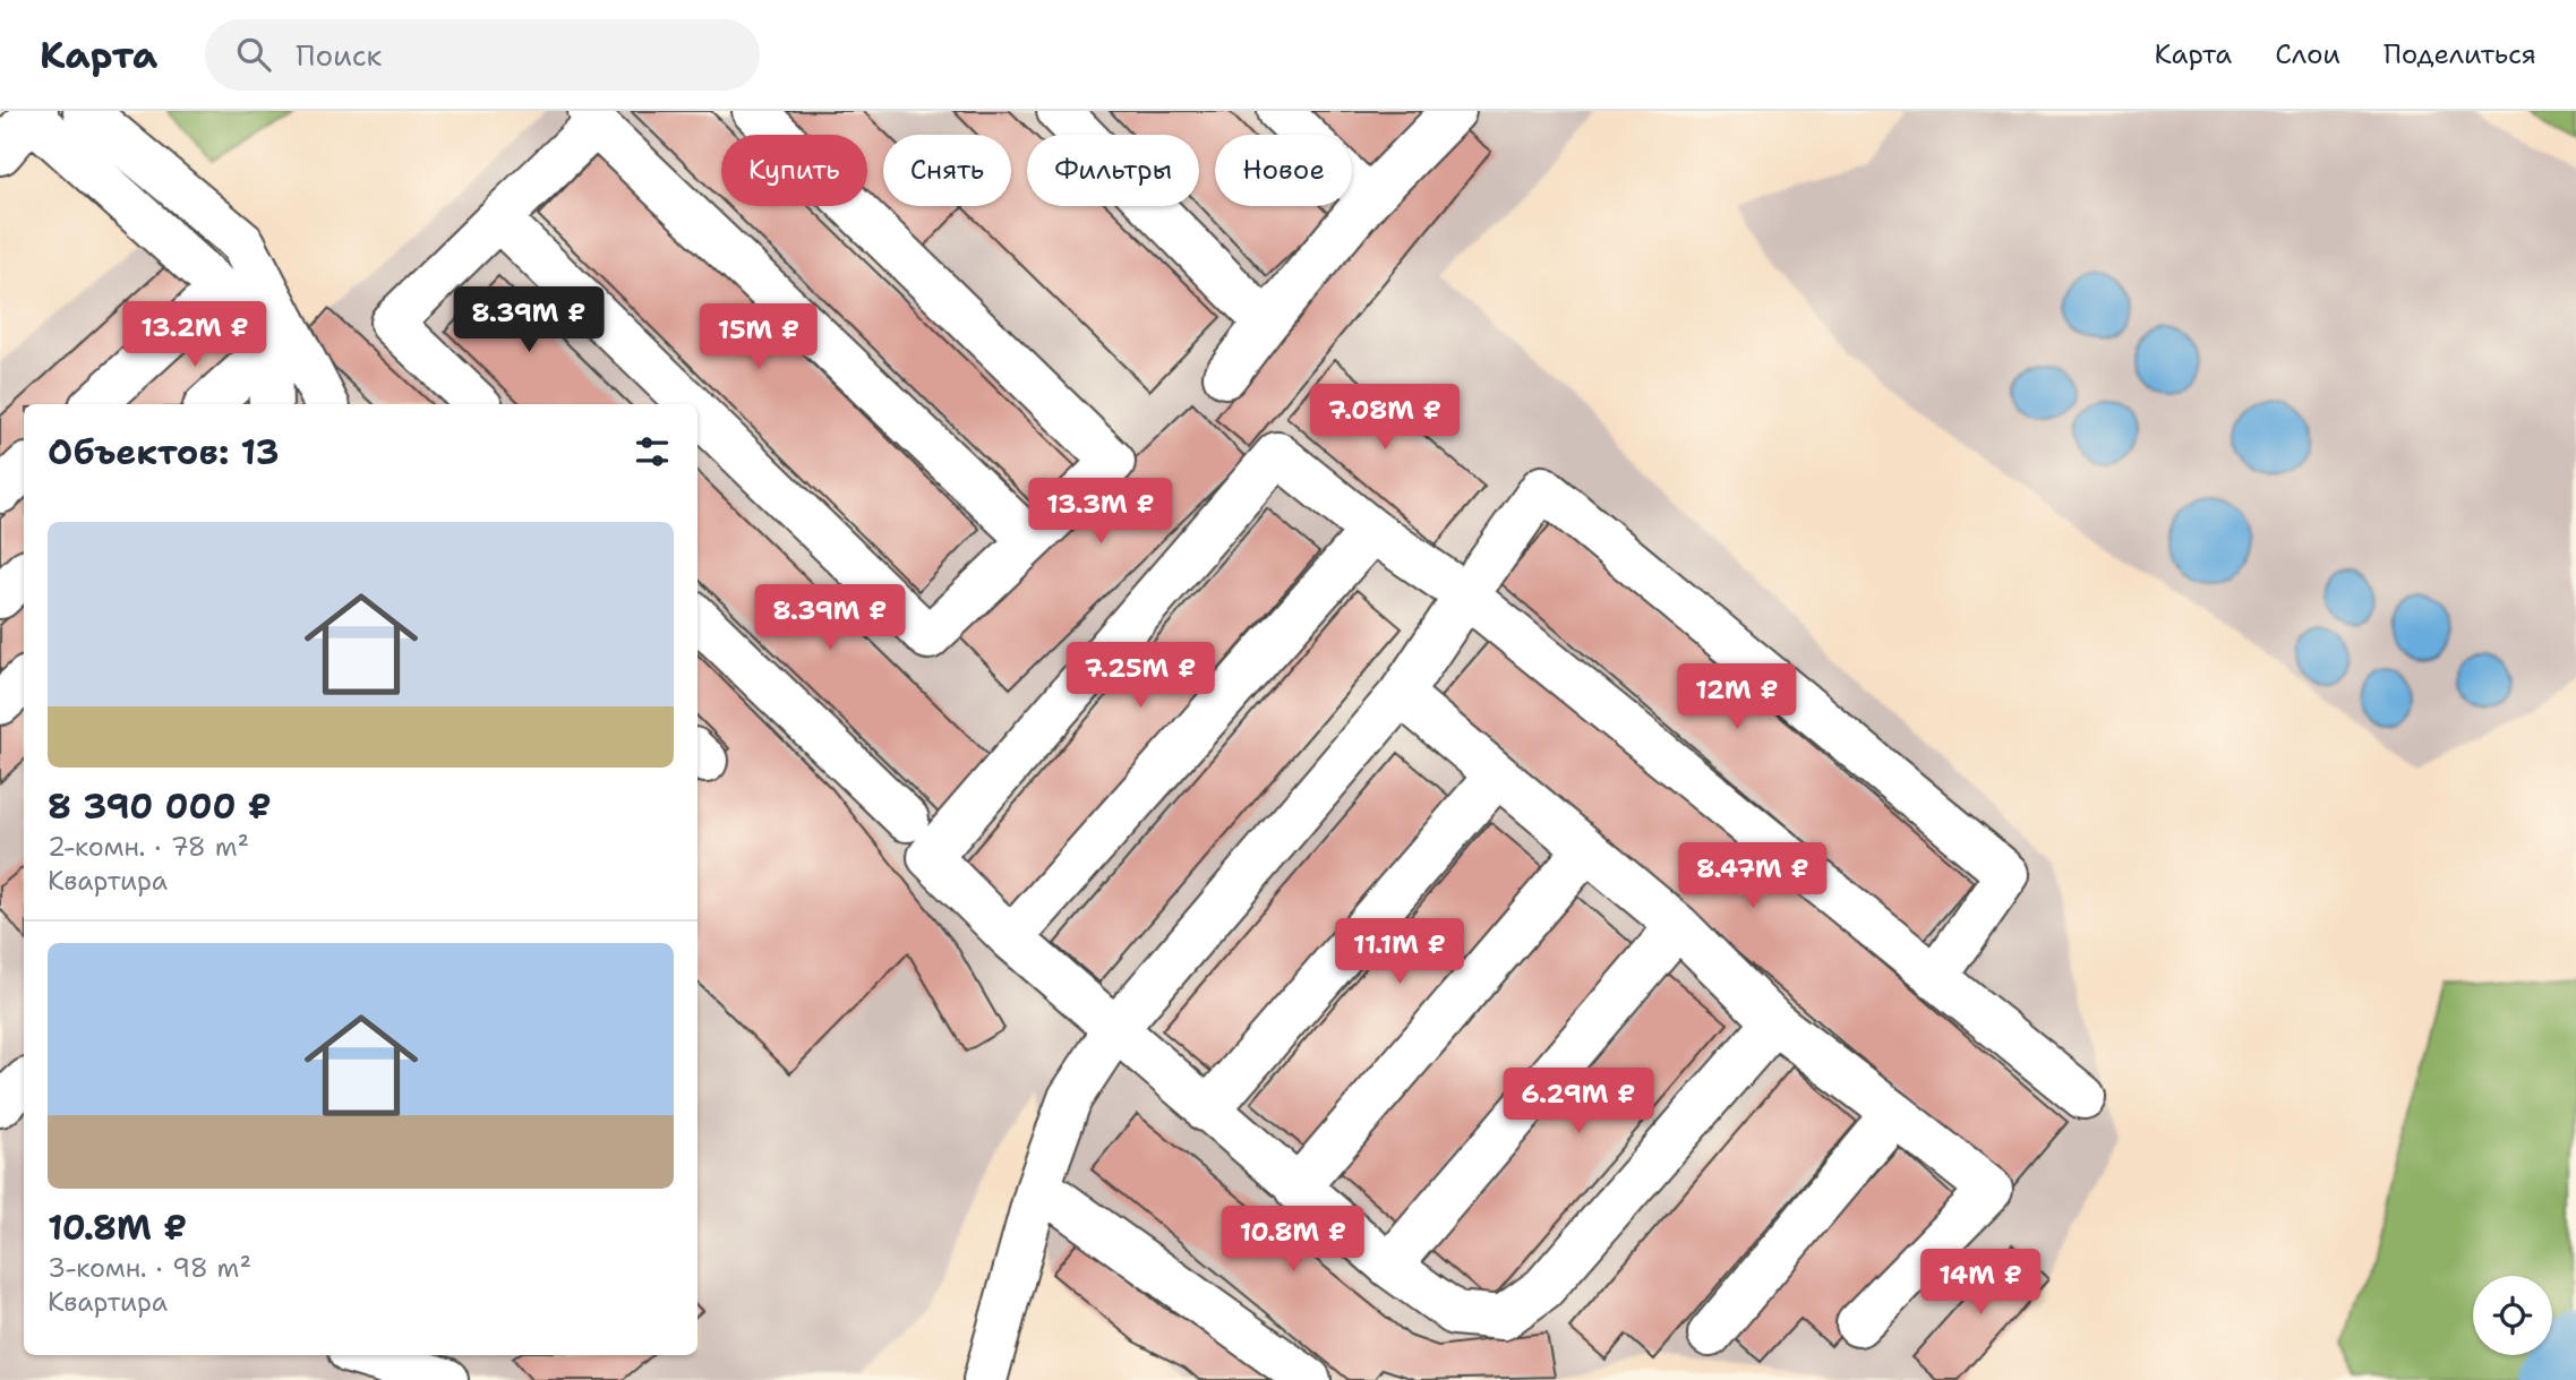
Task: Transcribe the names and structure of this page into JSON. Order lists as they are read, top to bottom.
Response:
{
  "page": {
    "header": "Карта",
    "search": "Поиск",
    "nav": ["Карта", "Слои", "Поделиться"],
    "chip": [
      "Купить",
      "Снять",
      "Фильтры",
      "Новое"
    ],
    "price": [
      "8.39M ₽",
      "13.2M ₽",
      "15M ₽",
      "7.08M ₽",
      "13.3M ₽",
      "8.39M ₽",
      "7.25M ₽",
      "12M ₽",
      "8.47M ₽",
      "11.1M ₽",
      "6.29M ₽",
      "10.8M ₽",
      "14M ₽"
    ],
    "heading": "Объектов: 13",
    "list": [
      {
        "name": "8 390 000 ₽",
        "note": "2-комн. · 78 m² · Квартира"
      },
      {
        "name": "10.8M ₽",
        "note": "3-комн. · 98 m² · Квартира"
      }
    ]
  }
}
